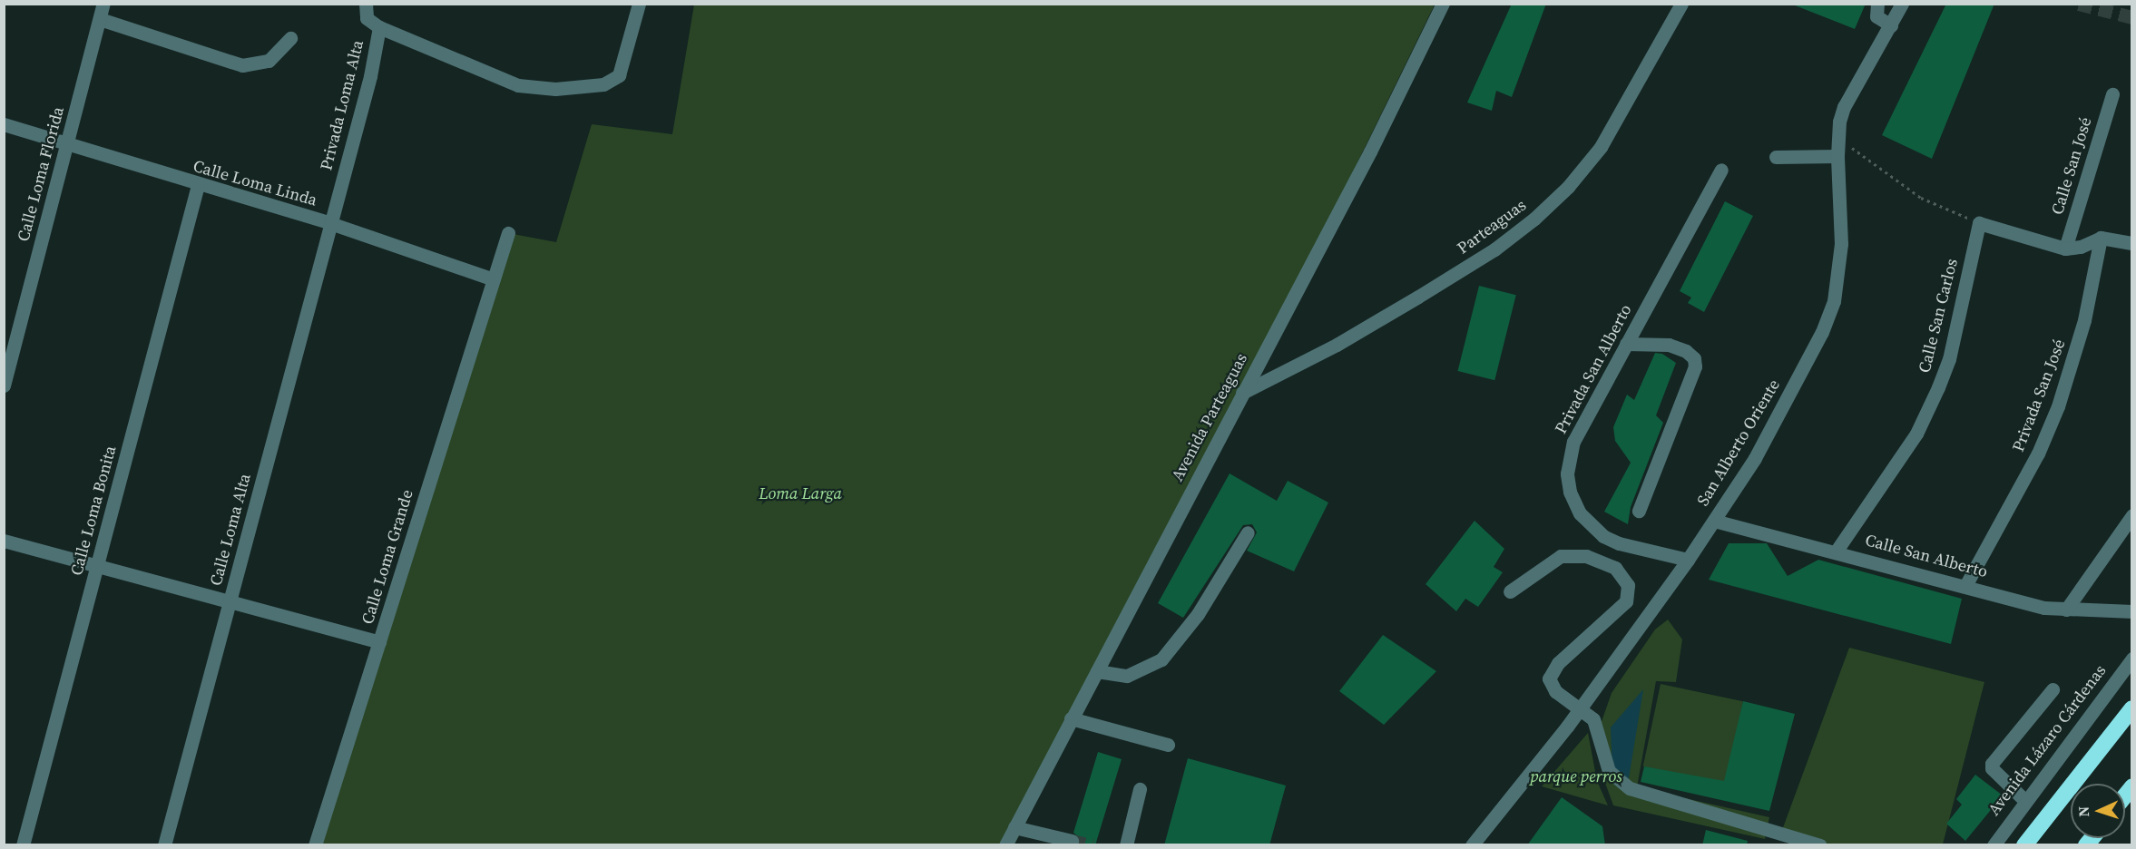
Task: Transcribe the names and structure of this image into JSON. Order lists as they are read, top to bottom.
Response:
{
  "streets": {
    "street": [
      "Privada Loma Alta",
      "Calle San José",
      "Calle Loma Florida",
      "Calle Loma Linda",
      "Parteaguas",
      "Calle San Carlos",
      "Privada San Alberto",
      "Privada San José",
      "Avenida Parteaguas",
      "San Alberto Oriente",
      "Calle Loma Bonita",
      "Calle Loma Alta",
      "Calle San Alberto",
      "Calle Loma Grande",
      "Avenida Lázaro Cárdenas"
    ]
  },
  "crossings": [
    ["Privada Loma Alta", "Calle Loma Linda"],
    ["Privada Loma Alta", "Calle Loma Alta"],
    ["Calle Loma Florida", "Calle Loma Linda"],
    ["Calle Loma Linda", "Calle Loma Bonita"],
    ["Calle Loma Linda", "Calle Loma Alta"],
    ["Calle Loma Linda", "Calle Loma Grande"],
    ["Parteaguas", "Avenida Parteaguas"],
    ["Calle San Carlos", "Calle San Alberto"],
    ["Privada San Alberto", "San Alberto Oriente"],
    ["Privada San José", "Calle San Alberto"],
    ["San Alberto Oriente", "Calle San Alberto"]
  ],
  "parks": ["Loma Larga", "parque perros"],
  "north": "left"
}
